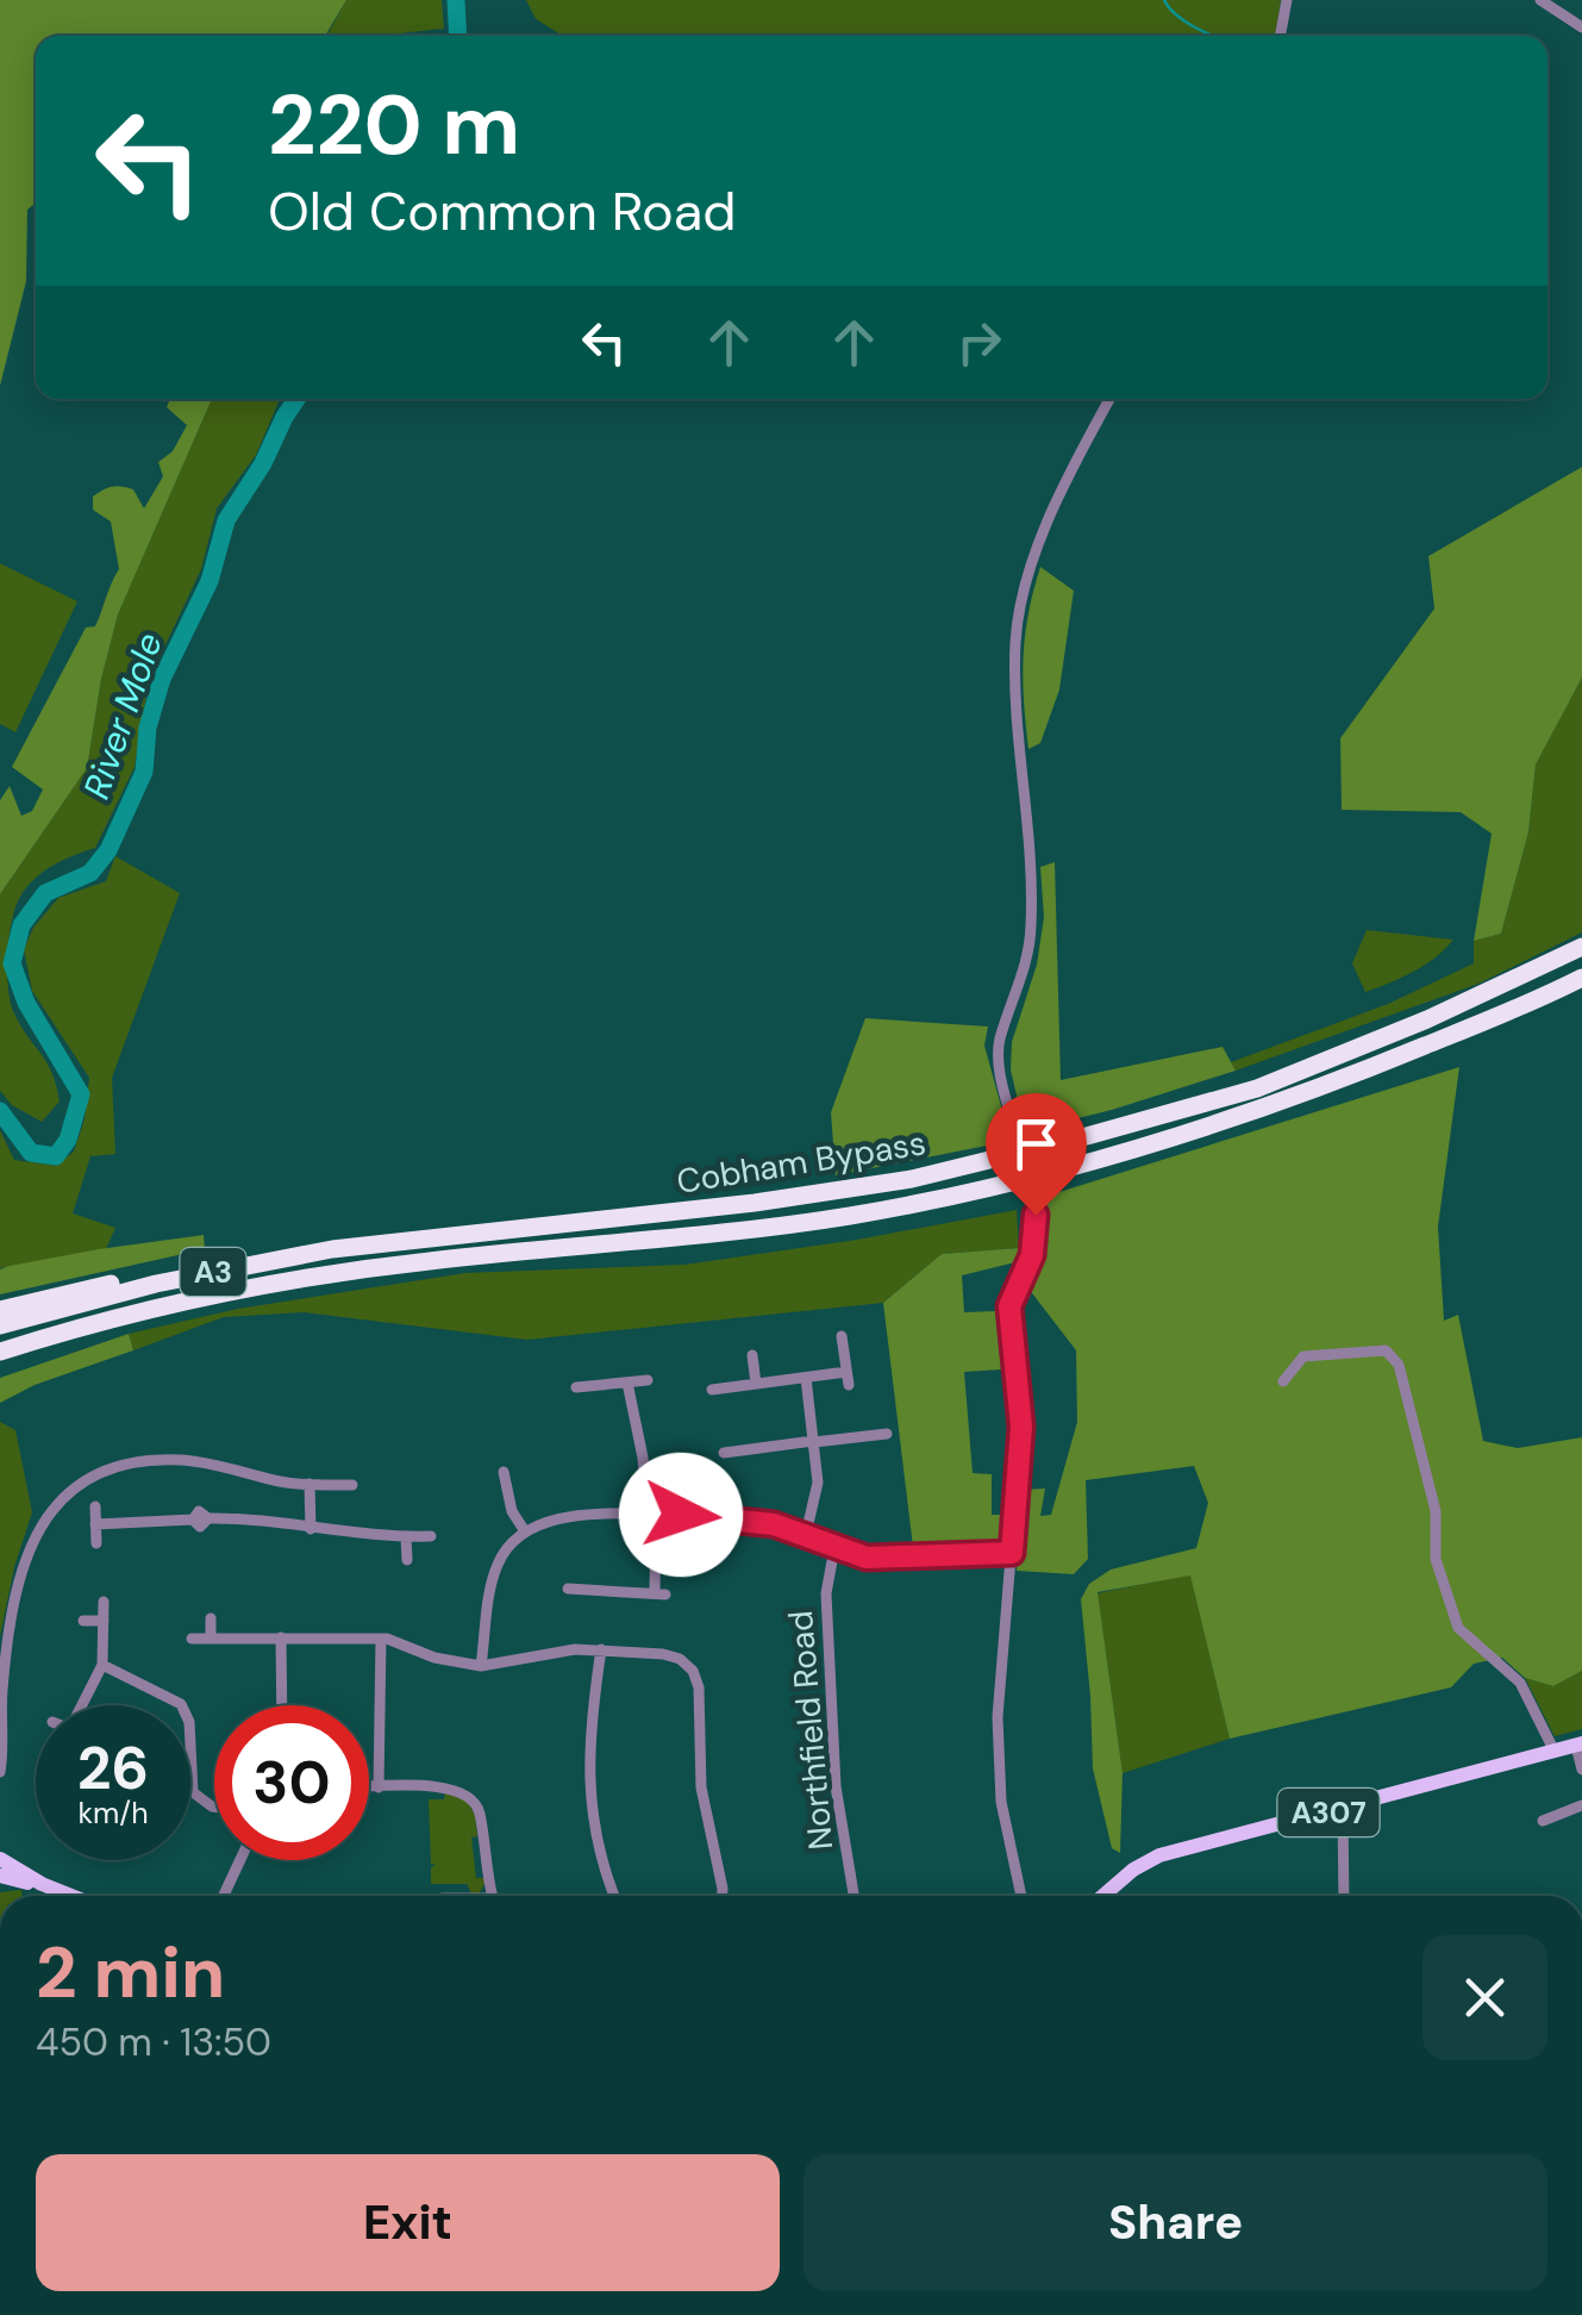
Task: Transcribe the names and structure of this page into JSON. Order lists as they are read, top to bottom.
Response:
{
  "streets": {
    "highway": ["Cobham Bypass", "A3"],
    "main road": ["A307"],
    "street": ["Northfield Road"]
  },
  "water": ["River Mole"],
  "page": {
    "turn": ["220 m", "Old Common Road"],
    "speed": "26 km/h",
    "limit": "30",
    "heading": ["2 min", "450 m · 13:50"],
    "buttons": ["Exit", "Share"]
  }
}
